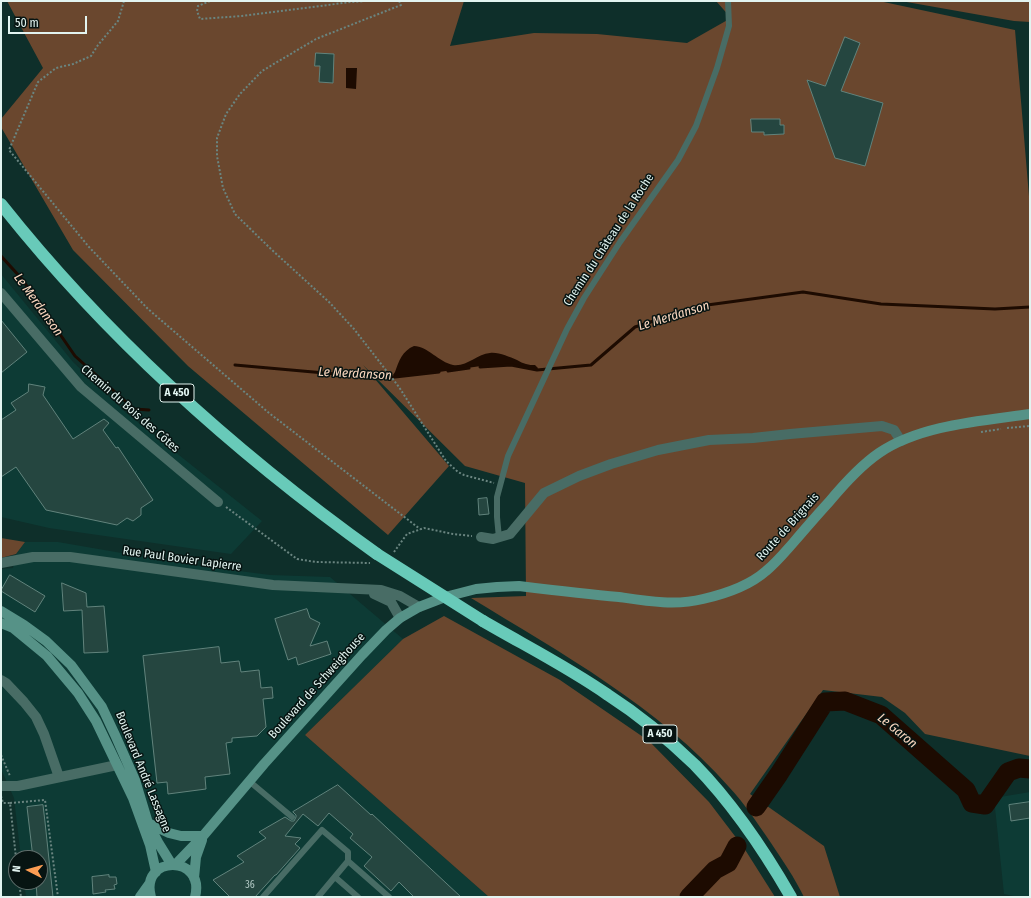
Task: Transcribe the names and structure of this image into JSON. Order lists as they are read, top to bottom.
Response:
{
  "streets": {
    "highway": ["A 450"],
    "street": [
      "Chemin du Bois des Côtes",
      "Route de Brignais",
      "Rue Paul Bovier Lapierre",
      "Boulevard de Schweighouse",
      "Boulevard André Lassagne"
    ],
    "lane": ["Chemin du Château de la Roche"]
  },
  "crossings": [
    ["Route de Brignais", "Boulevard de Schweighouse"],
    ["Rue Paul Bovier Lapierre", "Boulevard de Schweighouse"],
    ["Boulevard de Schweighouse", "Boulevard André Lassagne"]
  ],
  "water": ["Le Merdanson", "Le Garon"],
  "house_numbers": ["36"],
  "scale_bar": "50 m",
  "north": "left"
}
